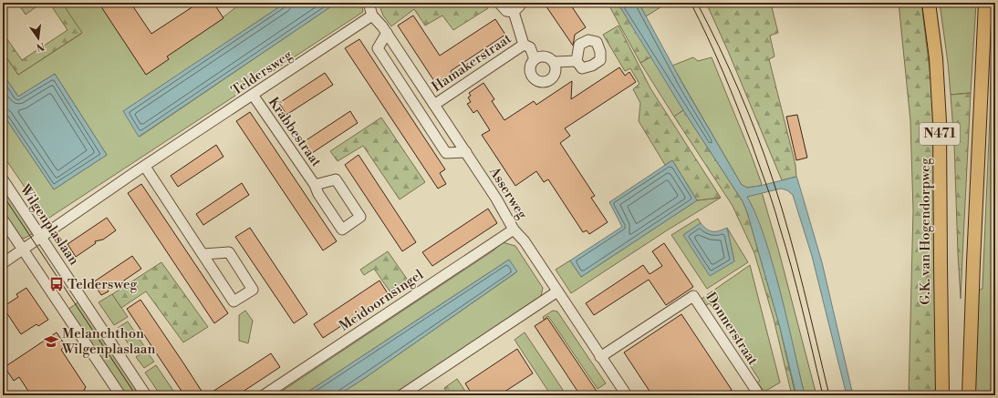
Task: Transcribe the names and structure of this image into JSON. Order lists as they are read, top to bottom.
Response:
{
  "streets": {
    "main road": ["N471", "G.K. van Hogendorpweg"],
    "street": [
      "Hamakerstraat",
      "Teldersweg",
      "Krabbestraat",
      "Asserweg",
      "Wilgenplaslaan",
      "Meidoornsingel",
      "Donnerstraat"
    ]
  },
  "crossings": [
    ["Hamakerstraat", "Asserweg"],
    ["Teldersweg", "Krabbestraat"],
    ["Teldersweg", "Asserweg"],
    ["Teldersweg", "Wilgenplaslaan"],
    ["Asserweg", "Meidoornsingel"],
    ["Asserweg", "Donnerstraat"]
  ],
  "places": {
    "bus stop": ["Teldersweg"],
    "school or university": ["Melanchthon Wilgenplaslaan"]
  },
  "north": "bottom"
}
